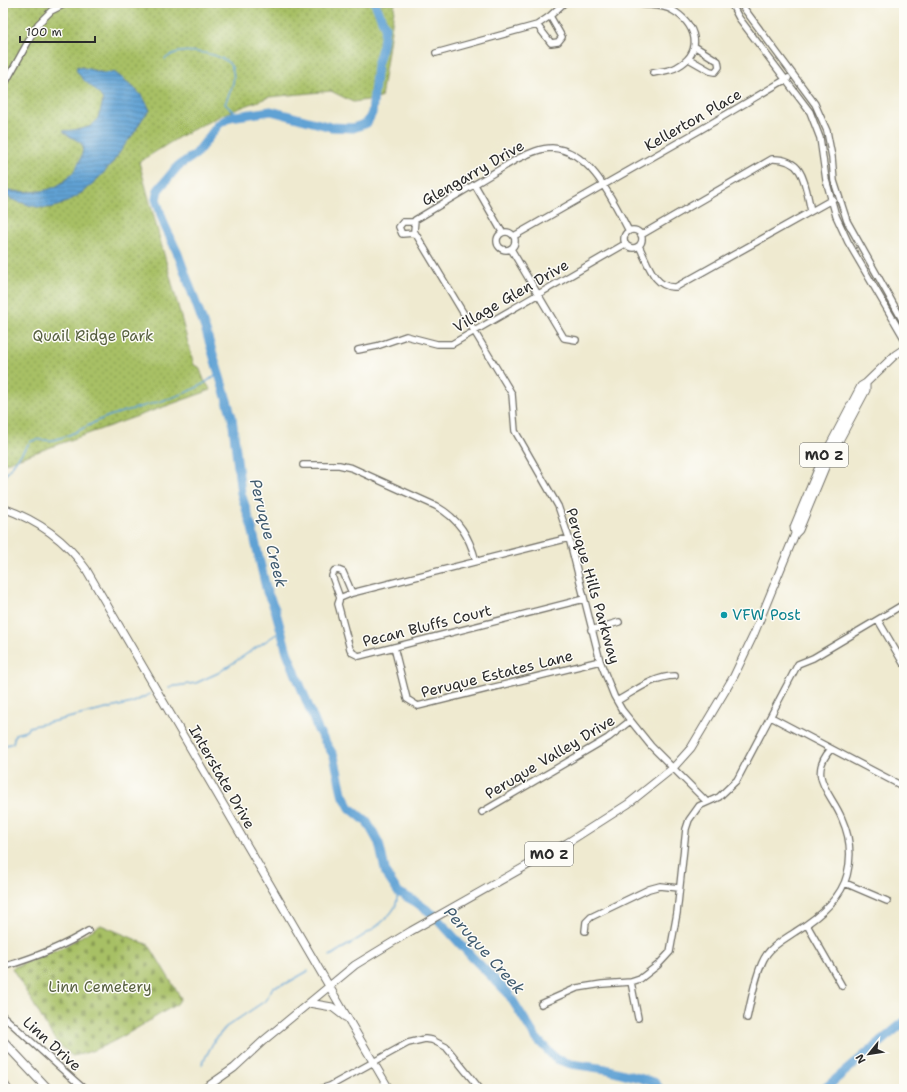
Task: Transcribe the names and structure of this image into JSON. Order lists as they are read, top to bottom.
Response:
{
  "streets": {
    "main road": ["MO Z", "Interstate Drive"],
    "street": [
      "Kellerton Place",
      "Glengarry Drive",
      "Village Glen Drive",
      "Peruque Hills Parkway",
      "Pecan Bluffs Court",
      "Peruque Estates Lane",
      "Peruque Valley Drive",
      "Linn Drive"
    ]
  },
  "crossings": [
    ["Kellerton Place", "Glengarry Drive"],
    ["Glengarry Drive", "Village Glen Drive"],
    ["Glengarry Drive", "Peruque Hills Parkway"],
    ["Village Glen Drive", "Peruque Hills Parkway"],
    ["MO Z", "Peruque Hills Parkway"],
    ["MO Z", "Interstate Drive"],
    ["Peruque Hills Parkway", "Pecan Bluffs Court"],
    ["Peruque Hills Parkway", "Peruque Estates Lane"],
    ["Peruque Hills Parkway", "Peruque Valley Drive"],
    ["Pecan Bluffs Court", "Peruque Estates Lane"]
  ],
  "water": ["Peruque Creek"],
  "parks": ["Quail Ridge Park", "Linn Cemetery"],
  "places": ["VFW Post"],
  "scale_bar": "100 m",
  "north": "bottom left"
}
